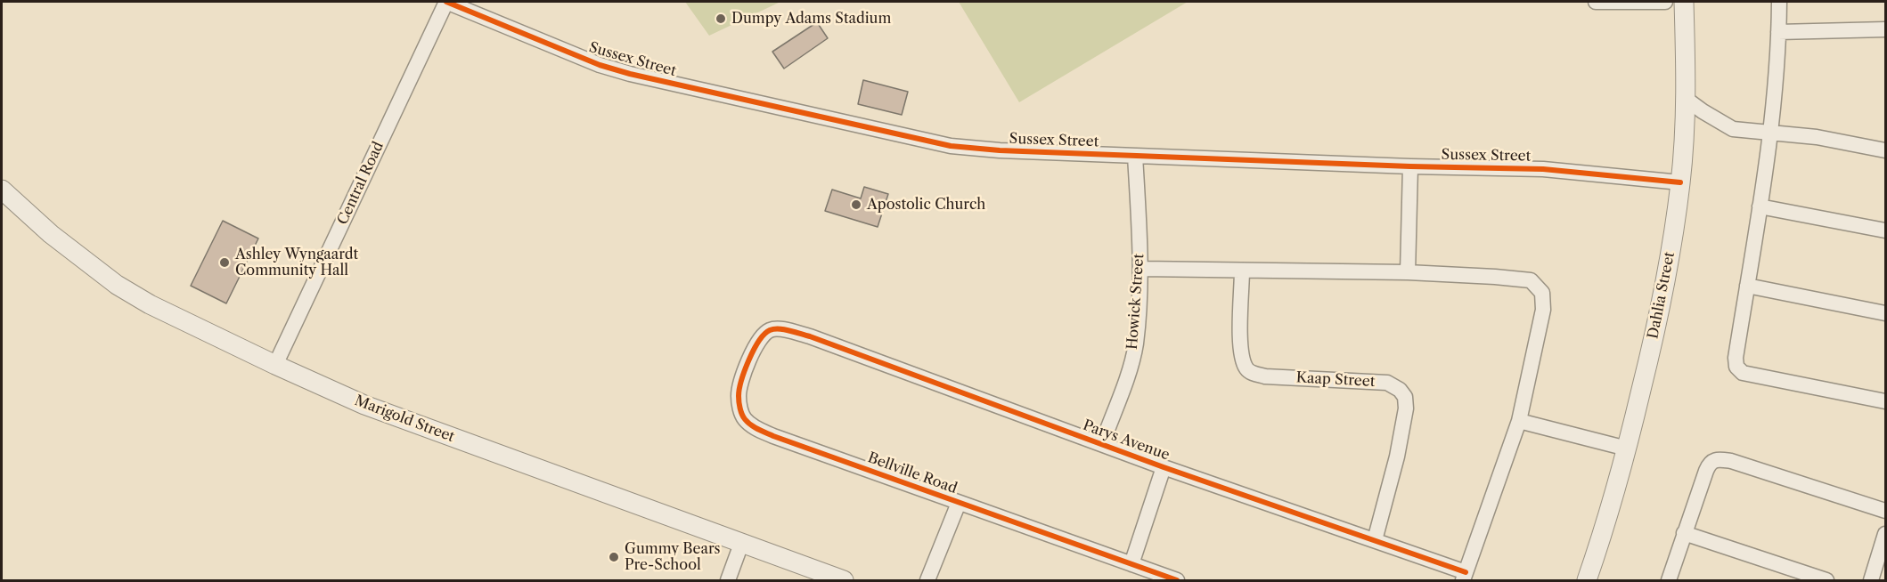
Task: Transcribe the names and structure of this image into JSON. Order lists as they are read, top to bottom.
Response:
{
  "streets": {
    "street": [
      "Sussex Street",
      "Central Road",
      "Dahlia Street",
      "Howick Street",
      "Kaap Street",
      "Marigold Street",
      "Parys Avenue",
      "Bellville Road"
    ]
  },
  "crossings": [
    ["Sussex Street", "Central Road"],
    ["Sussex Street", "Dahlia Street"],
    ["Sussex Street", "Howick Street"],
    ["Central Road", "Marigold Street"],
    ["Howick Street", "Parys Avenue"],
    ["Kaap Street", "Parys Avenue"],
    ["Parys Avenue", "Bellville Road"]
  ],
  "places": [
    "Dumpy Adams Stadium",
    "Apostolic Church",
    "Ashley Wyngaardt Community Hall",
    "Gummy Bears Pre-School"
  ]
}
